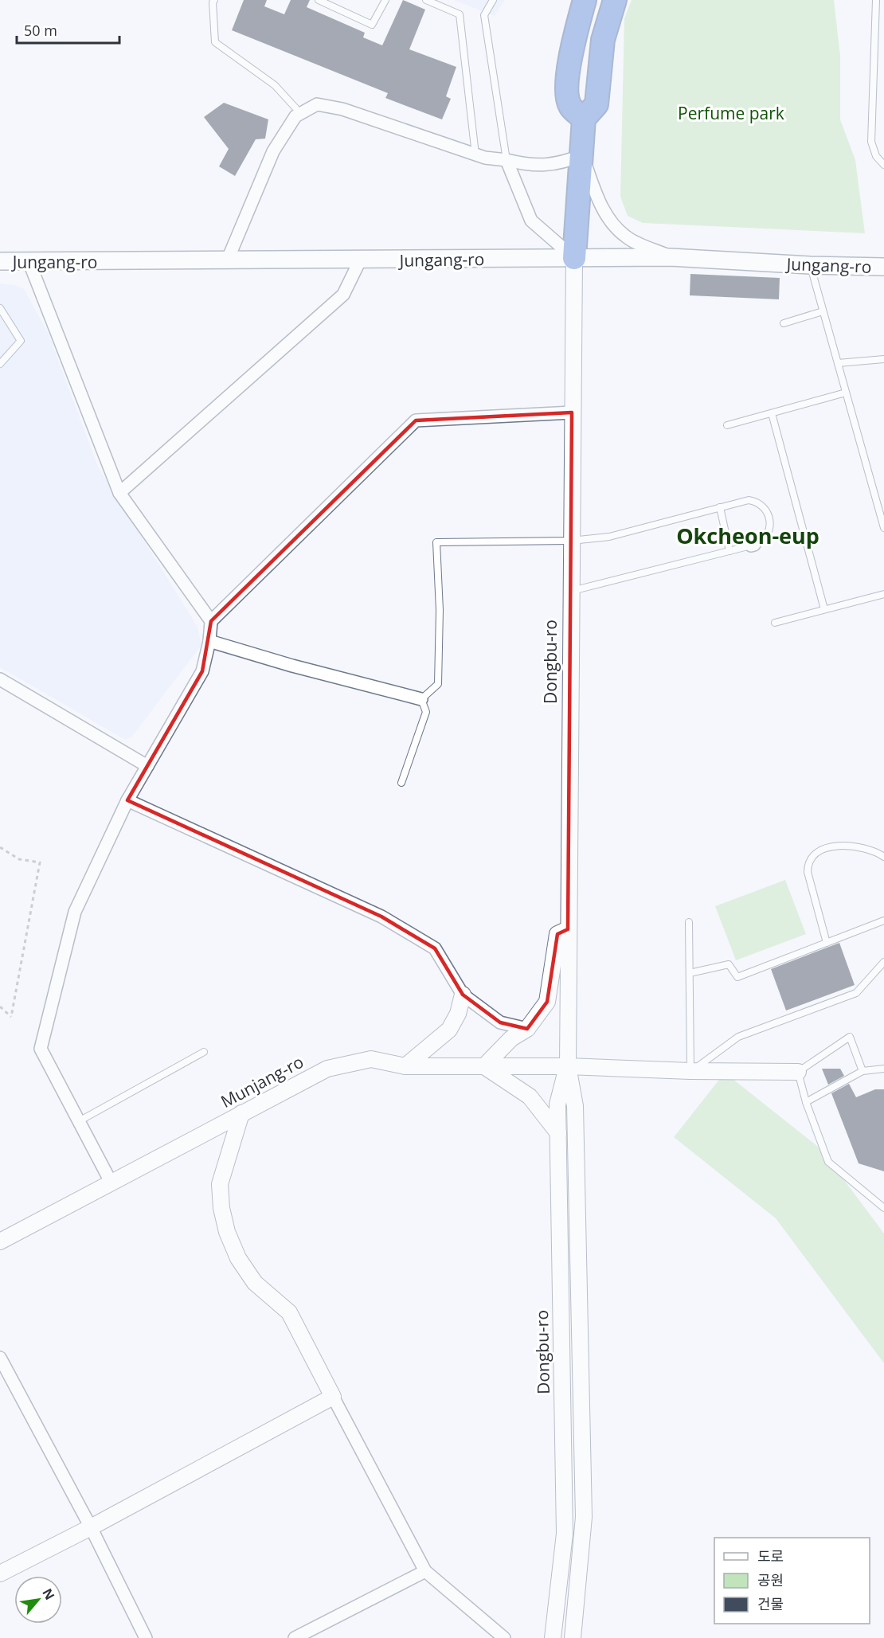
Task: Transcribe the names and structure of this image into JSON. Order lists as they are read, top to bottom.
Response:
{
  "streets": {
    "main road": ["Jungang-ro"],
    "street": ["Dongbu-ro", "Munjang-ro"]
  },
  "crossings": [
    ["Jungang-ro", "Dongbu-ro"],
    ["Dongbu-ro", "Munjang-ro"]
  ],
  "districts": ["Okcheon-eup"],
  "parks": ["Perfume park"],
  "legend": ["도로", "공원", "건물"],
  "scale_bar": "50 m",
  "north": "top right"
}
